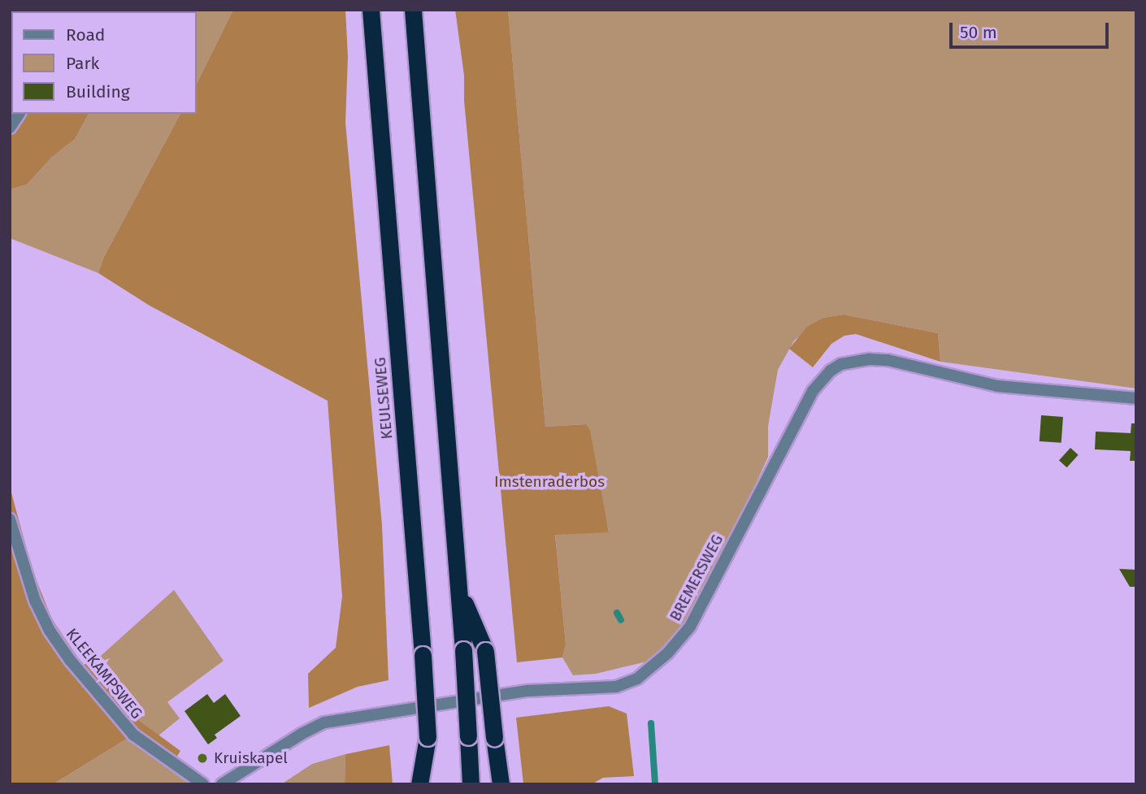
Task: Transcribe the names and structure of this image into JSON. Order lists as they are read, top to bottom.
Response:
{
  "streets": {
    "highway": ["KEULSEWEG"],
    "street": ["BREMERSWEG", "KLEEKAMPSWEG"]
  },
  "parks": ["Imstenraderbos"],
  "places": ["Kruiskapel"],
  "legend": ["Road", "Park", "Building"],
  "scale_bar": "50 m"
}
